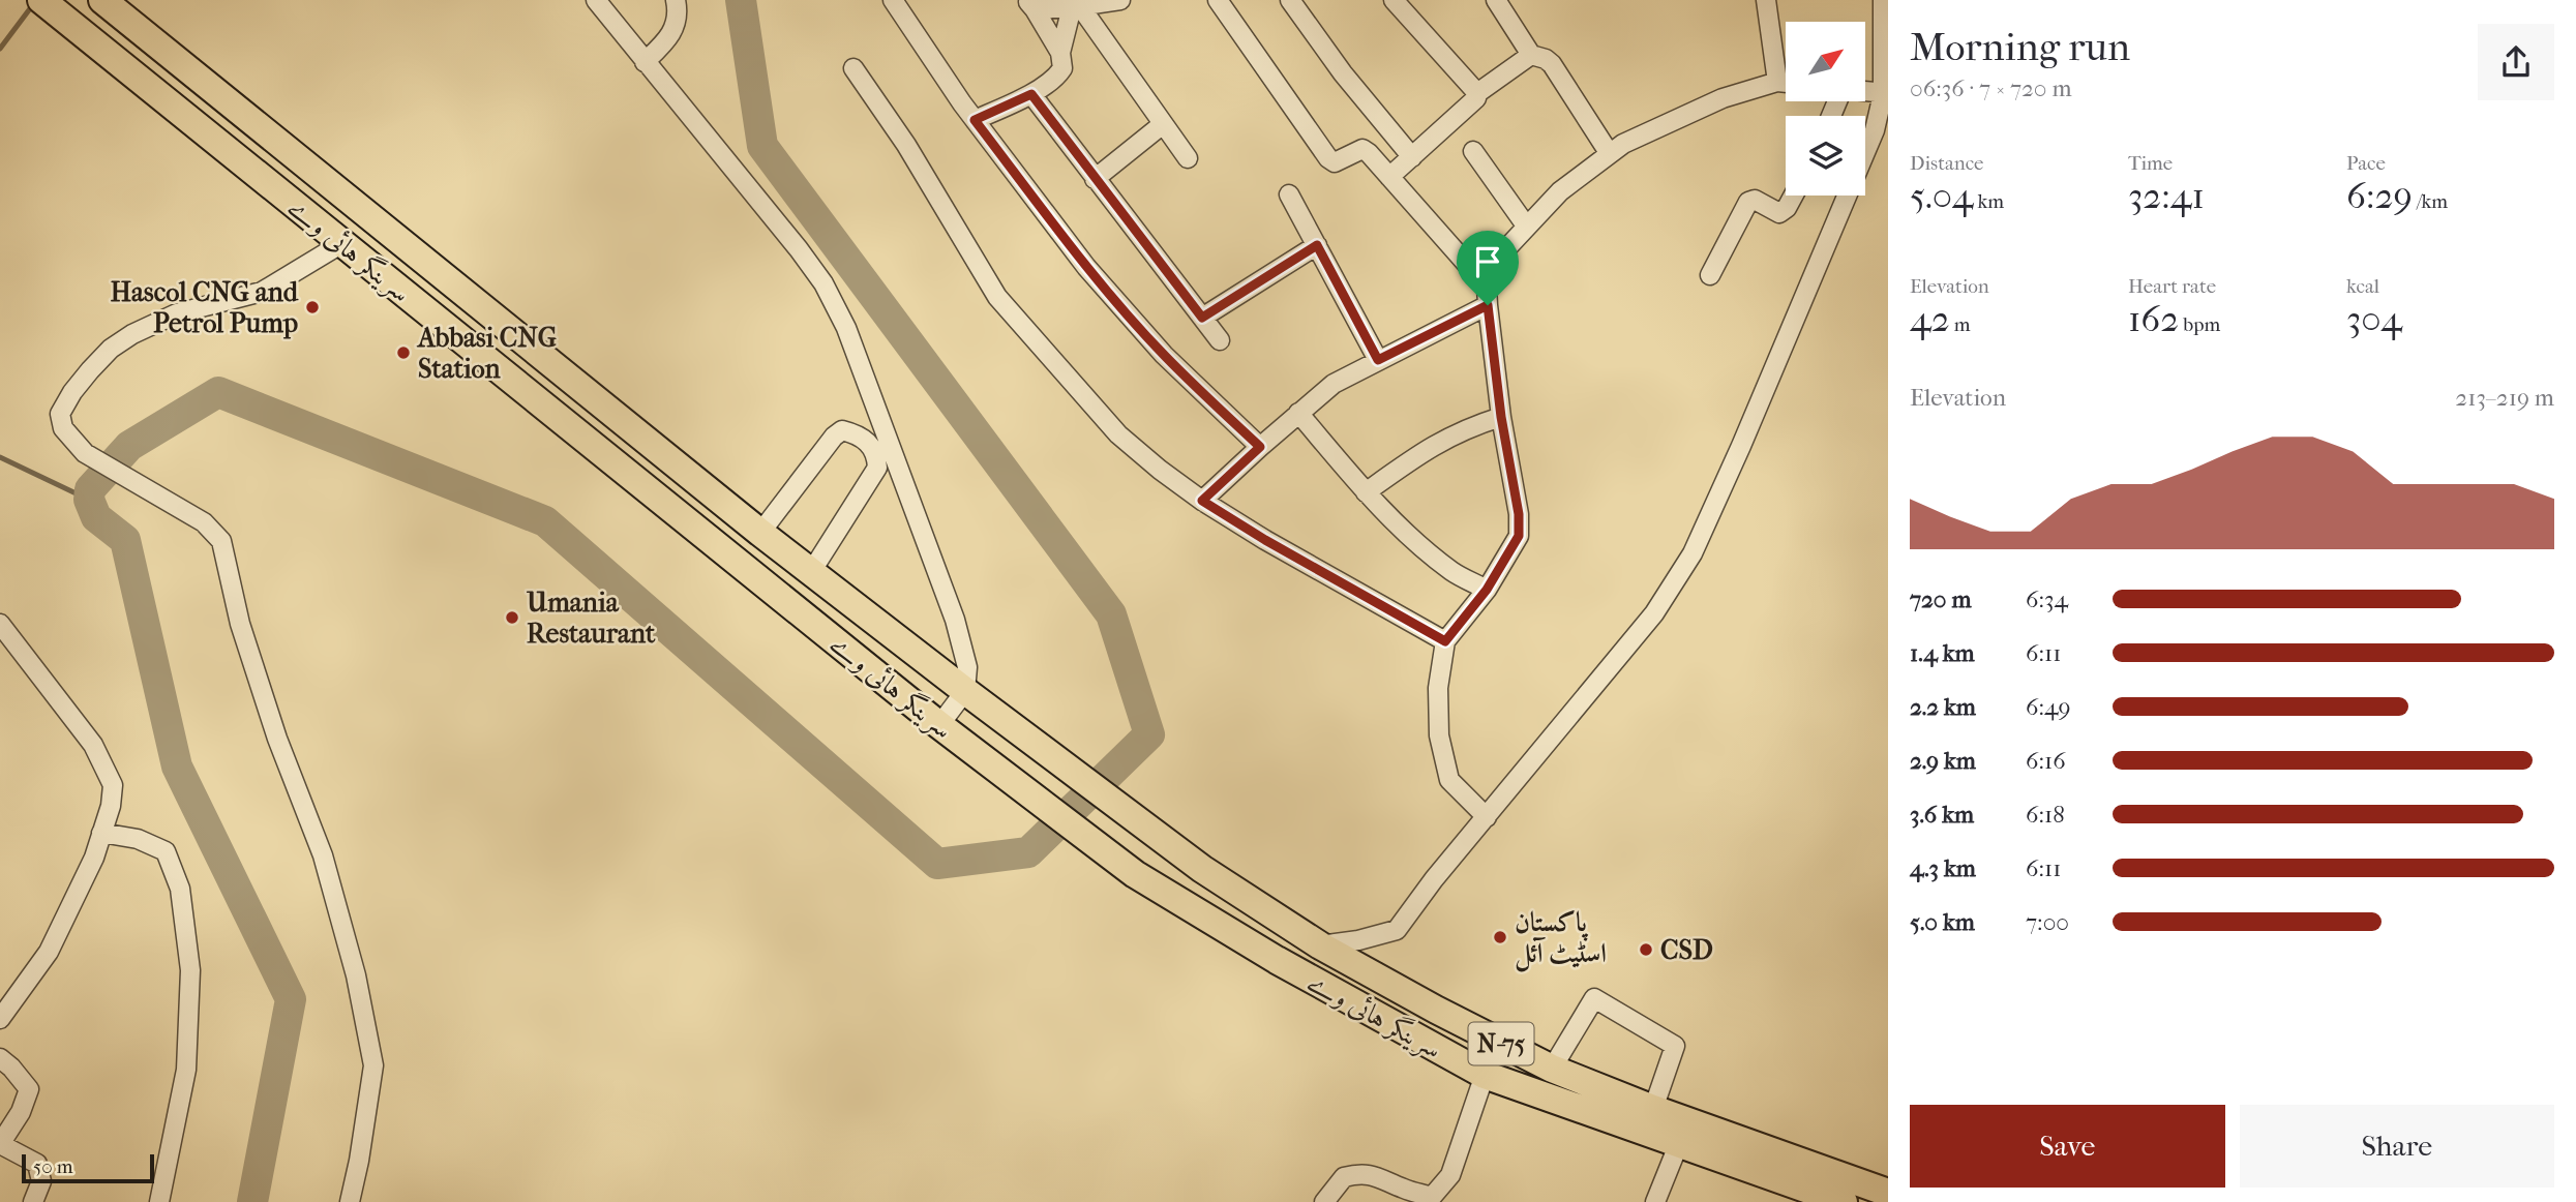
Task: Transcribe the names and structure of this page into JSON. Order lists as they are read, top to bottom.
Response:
{
  "streets": {
    "highway": ["سرینگر ہائی وے", "N-75"]
  },
  "places": [
    "Hascol CNG and Petrol Pump",
    "Abbasi CNG Station",
    "Umania Restaurant",
    "پاکستان اسٹیٹ آئل",
    "CSD"
  ],
  "scale_bar": "50 m",
  "north": "top right",
  "page": {
    "heading": ["Morning run", "06:36 · 7 × 720 m"],
    "stats": [
      ["Distance", "5.04 km"],
      ["Time", "32:41"],
      ["Pace", "6:29 /km"],
      ["Elevation", "42 m"],
      ["Heart rate", "162 bpm"],
      ["kcal", "304"]
    ],
    "chart": ["Elevation", "213–219 m"],
    "list": [
      {
        "name": "720 m",
        "note": "6:34"
      },
      {
        "name": "1.4 km",
        "note": "6:11"
      },
      {
        "name": "2.2 km",
        "note": "6:49"
      },
      {
        "name": "2.9 km",
        "note": "6:16"
      },
      {
        "name": "3.6 km",
        "note": "6:18"
      },
      {
        "name": "4.3 km",
        "note": "6:11"
      },
      {
        "name": "5.0 km",
        "note": "7:00"
      }
    ],
    "buttons": ["Save", "Share"],
    "scale": "50 m"
  }
}
